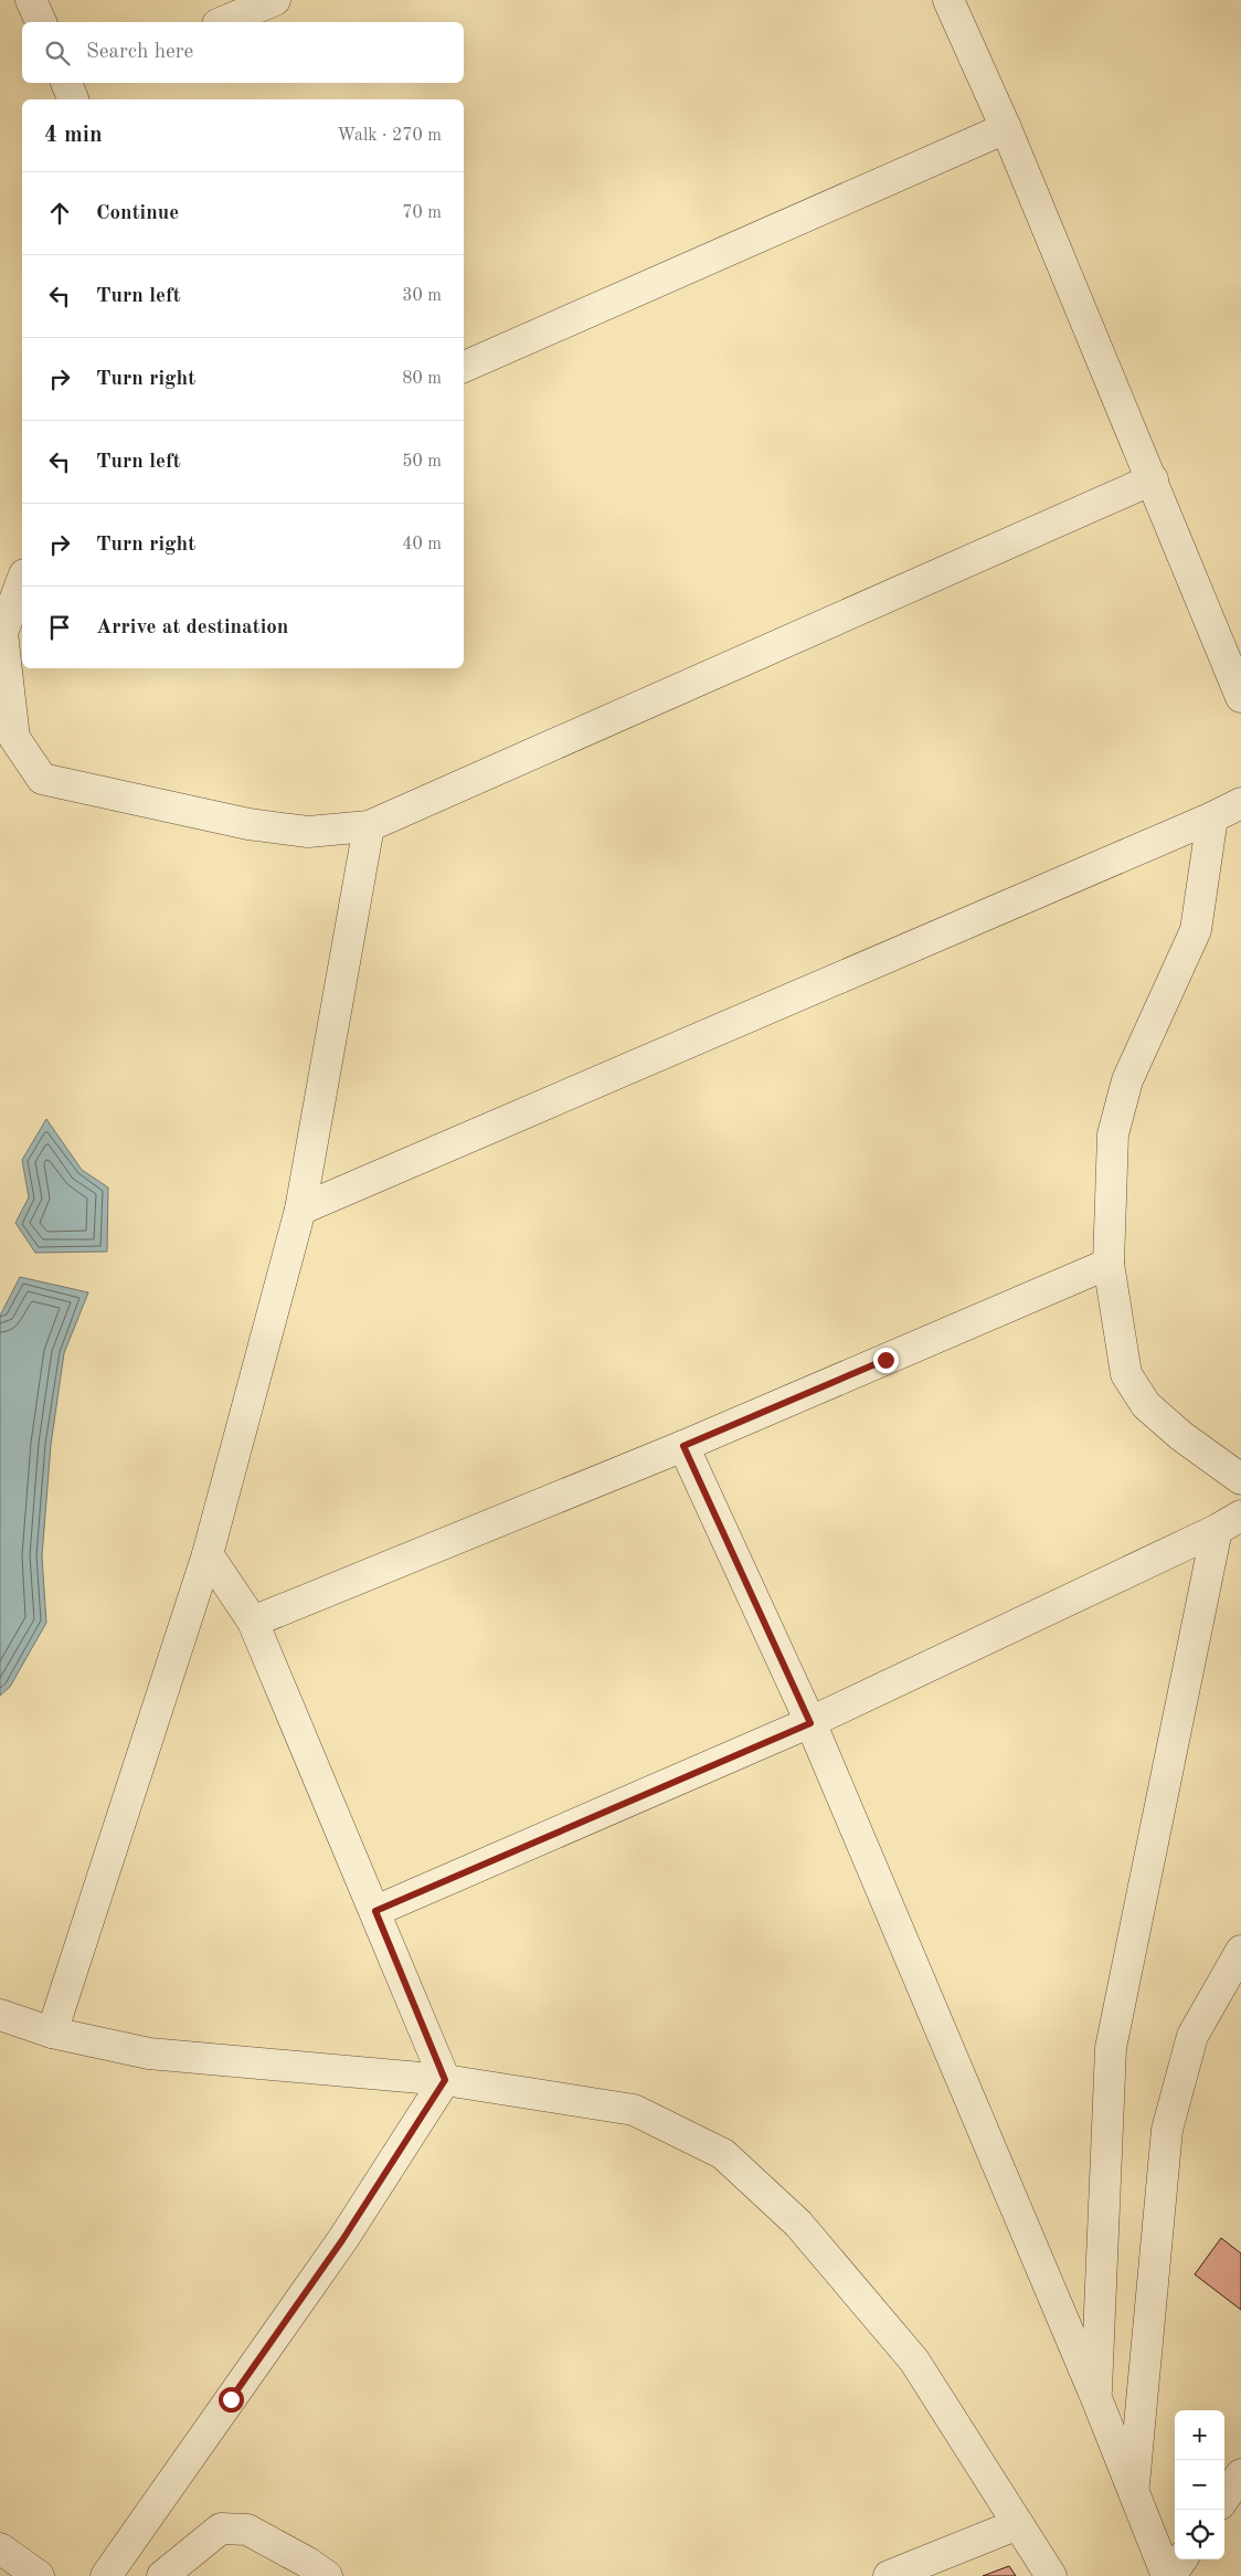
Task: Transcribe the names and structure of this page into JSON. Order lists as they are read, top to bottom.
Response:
{
  "page": {
    "search": "Search here",
    "heading": ["4 min", "Walk · 270 m"],
    "list": [
      ["Continue", "70 m"],
      ["Turn left", "30 m"],
      ["Turn right", "80 m"],
      ["Turn left", "50 m"],
      ["Turn right", "40 m"],
      "Arrive at destination"
    ],
    "map_buttons": ["+", "−"]
  }
}
